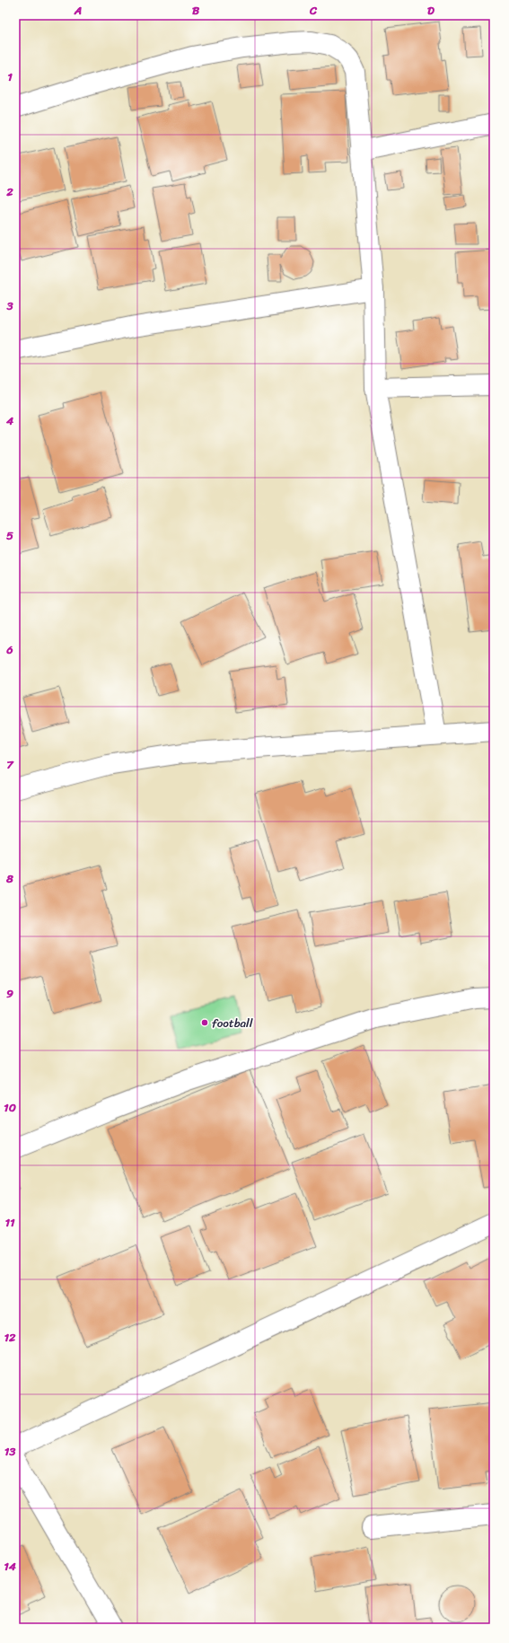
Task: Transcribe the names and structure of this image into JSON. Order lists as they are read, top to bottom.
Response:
{
  "places": ["football"],
  "grid": {
    "columns": [
      "A",
      "B",
      "C",
      "D"
    ],
    "rows": [
      "1",
      "2",
      "3",
      "4",
      "5",
      "6",
      "7",
      "8",
      "9",
      "10",
      "11",
      "12",
      "13",
      "14"
    ]
  }
}
